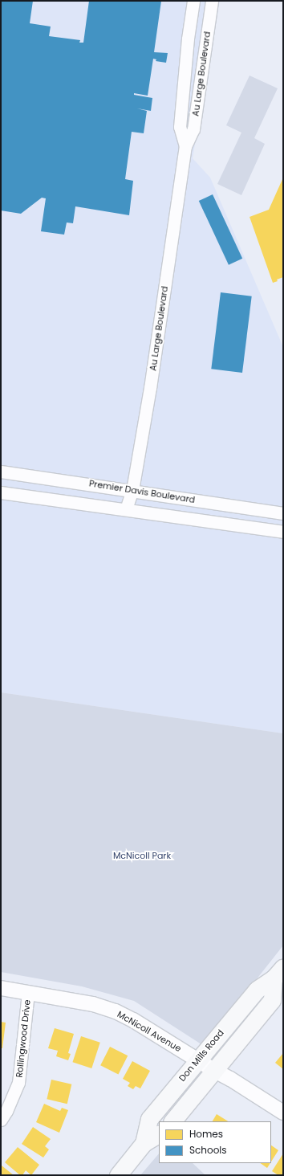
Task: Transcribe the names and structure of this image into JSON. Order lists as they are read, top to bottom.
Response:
{
  "streets": {
    "main road": ["Don Mills Road"],
    "street": [
      "Au Large Boulevard",
      "Premier Davis Boulevard",
      "McNicoll Avenue",
      "Rollingwood Drive"
    ]
  },
  "crossings": [
    ["Au Large Boulevard", "Premier Davis Boulevard"],
    ["McNicoll Avenue", "Rollingwood Drive"],
    ["McNicoll Avenue", "Don Mills Road"]
  ],
  "parks": ["McNicoll Park"],
  "legend": ["Homes", "Schools"]
}
